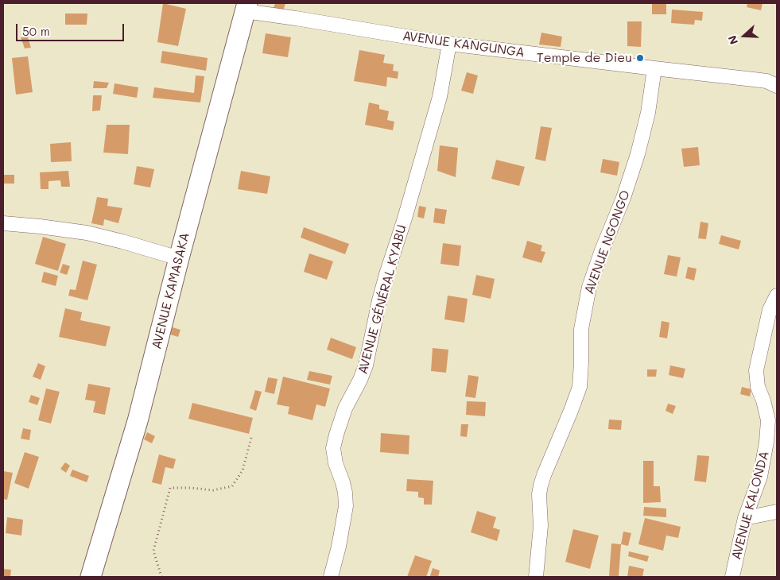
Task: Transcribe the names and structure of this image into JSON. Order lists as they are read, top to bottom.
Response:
{
  "streets": {
    "street": [
      "AVENUE KANGUNGA",
      "AVENUE NGONGO",
      "AVENUE KAMASAKA",
      "AVENUE GÉNÉRAL KYABU",
      "AVENUE KALONDA"
    ]
  },
  "crossings": [
    ["AVENUE KANGUNGA", "AVENUE NGONGO"],
    ["AVENUE KANGUNGA", "AVENUE KAMASAKA"],
    ["AVENUE KANGUNGA", "AVENUE GÉNÉRAL KYABU"]
  ],
  "places": ["Temple de Dieu"],
  "scale_bar": "50 m",
  "north": "left"
}
